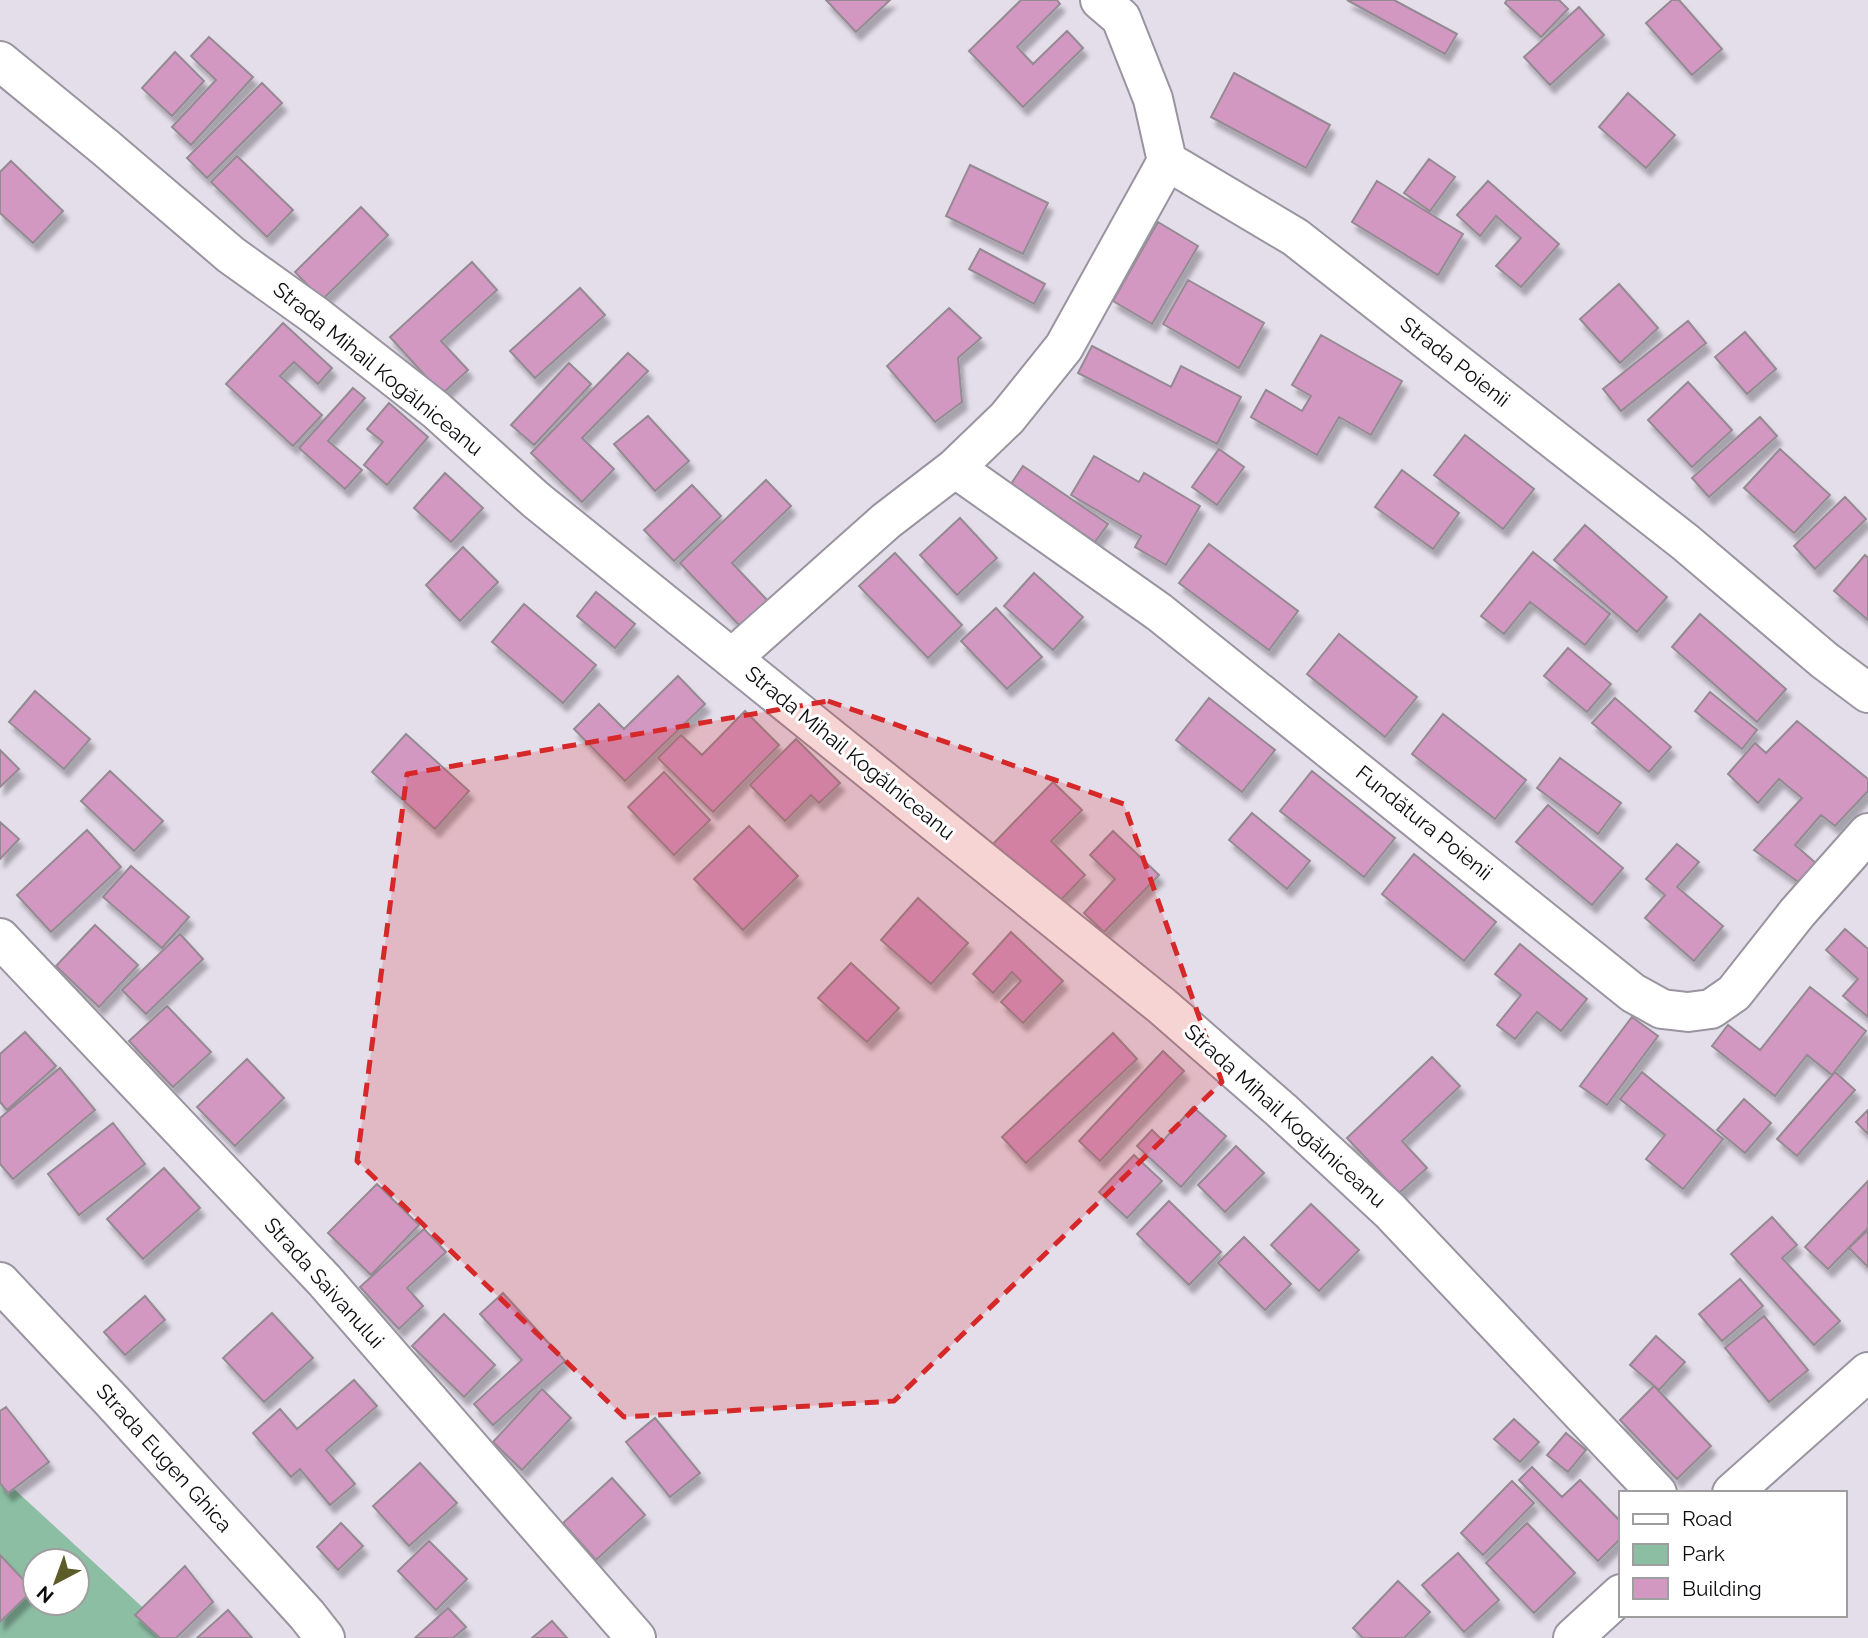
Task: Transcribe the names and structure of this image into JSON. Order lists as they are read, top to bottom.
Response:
{
  "streets": {
    "street": [
      "Strada Poienii",
      "Strada Mihail Kogălniceanu",
      "Fundătura Poienii",
      "Strada Saivanului",
      "Strada Eugen Ghica"
    ]
  },
  "legend": ["Road", "Park", "Building"],
  "north": "bottom left"
}
